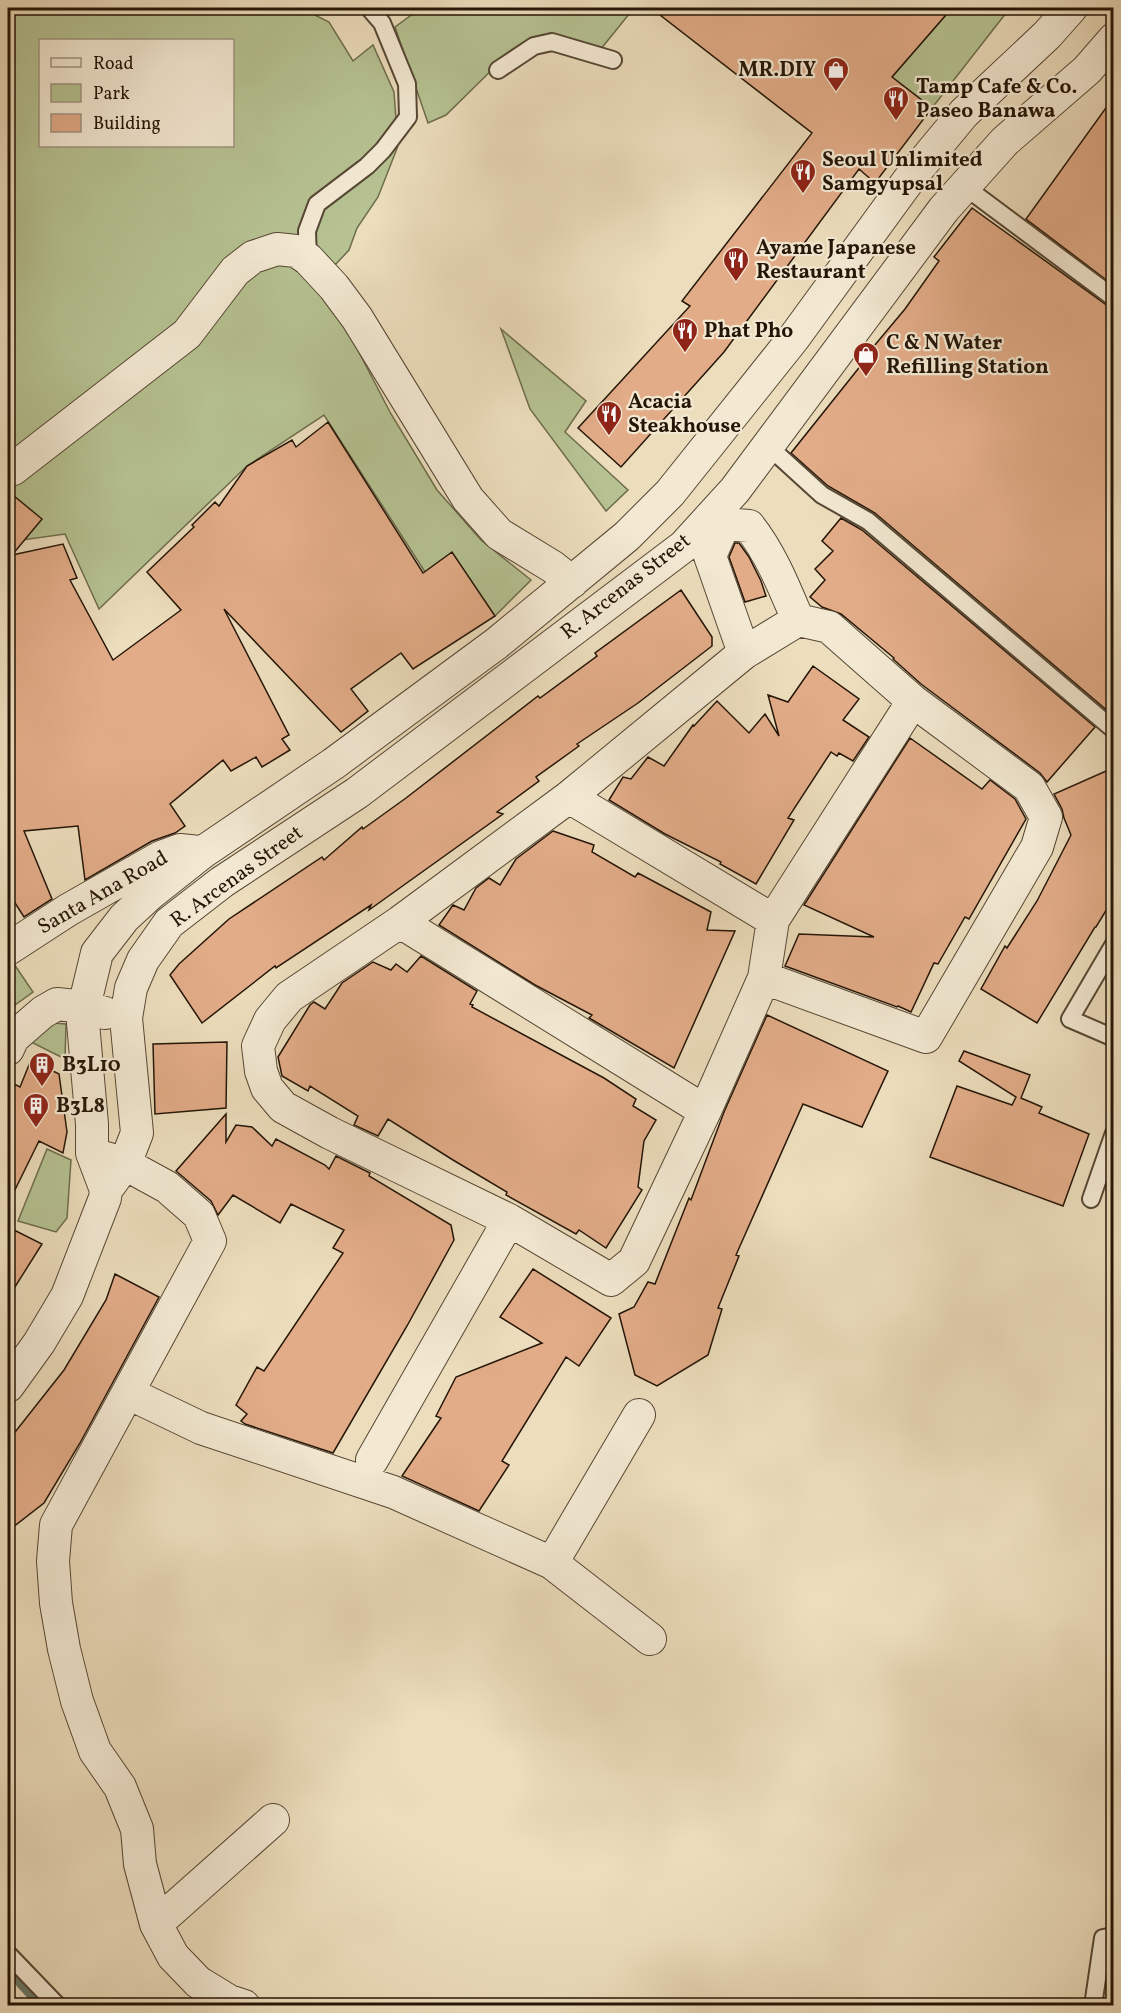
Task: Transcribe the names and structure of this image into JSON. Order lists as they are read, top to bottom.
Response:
{
  "streets": {
    "street": ["R. Arcenas Street", "Santa Ana Road"]
  },
  "crossings": [
    ["R. Arcenas Street", "Santa Ana Road"]
  ],
  "places": {
    "shop": ["MR.DIY", "C & N Water Refilling Station"],
    "restaurant": [
      "Tamp Cafe & Co. Paseo Banawa",
      "Seoul Unlimited Samgyupsal",
      "Ayame Japanese Restaurant",
      "Phat Pho",
      "Acacia Steakhouse"
    ],
    "building": ["B3L10", "B3L8"]
  },
  "legend": ["Road", "Park", "Building"]
}
